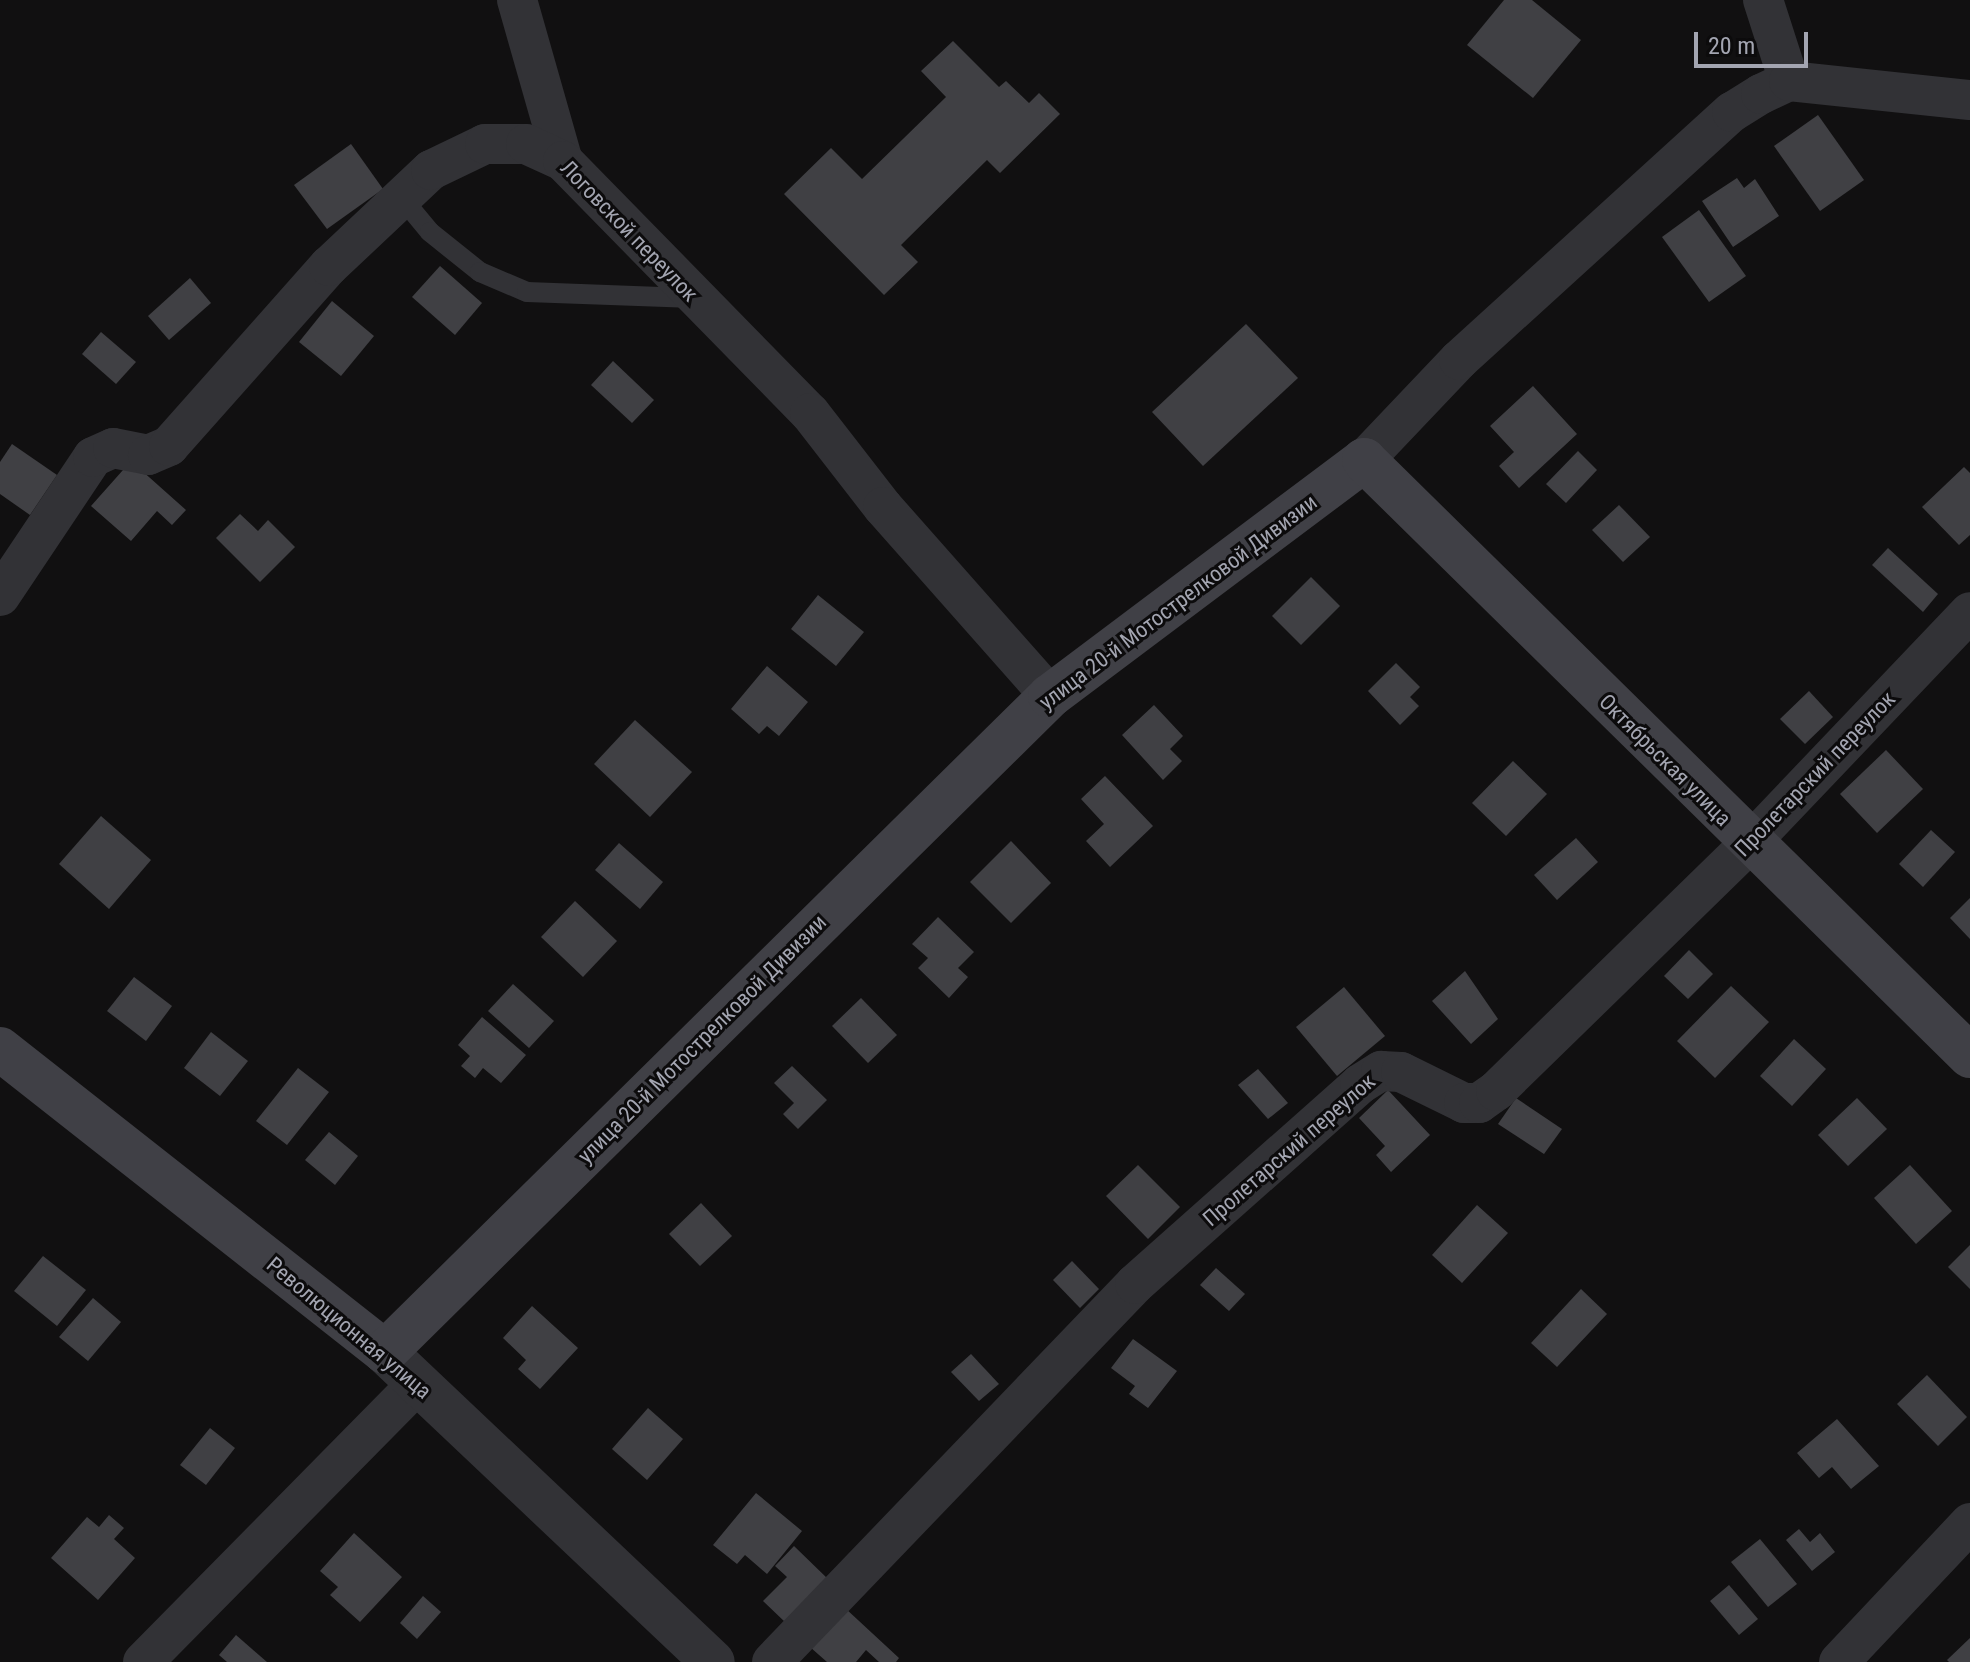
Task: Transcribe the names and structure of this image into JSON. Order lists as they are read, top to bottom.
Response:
{
  "streets": {
    "main road": ["улица 20-й Мотострелковой Дивизии", "Октябрьская улица", "Революционная улица"],
    "street": ["Логовской переулок", "Пролетарский переулок"]
  },
  "crossings": [
    ["Логовской переулок", "улица 20-й Мотострелковой Дивизии"],
    ["улица 20-й Мотострелковой Дивизии", "Октябрьская улица"],
    ["улица 20-й Мотострелковой Дивизии", "Революционная улица"],
    ["Октябрьская улица", "Пролетарский переулок"]
  ],
  "scale_bar": "20 m"
}
